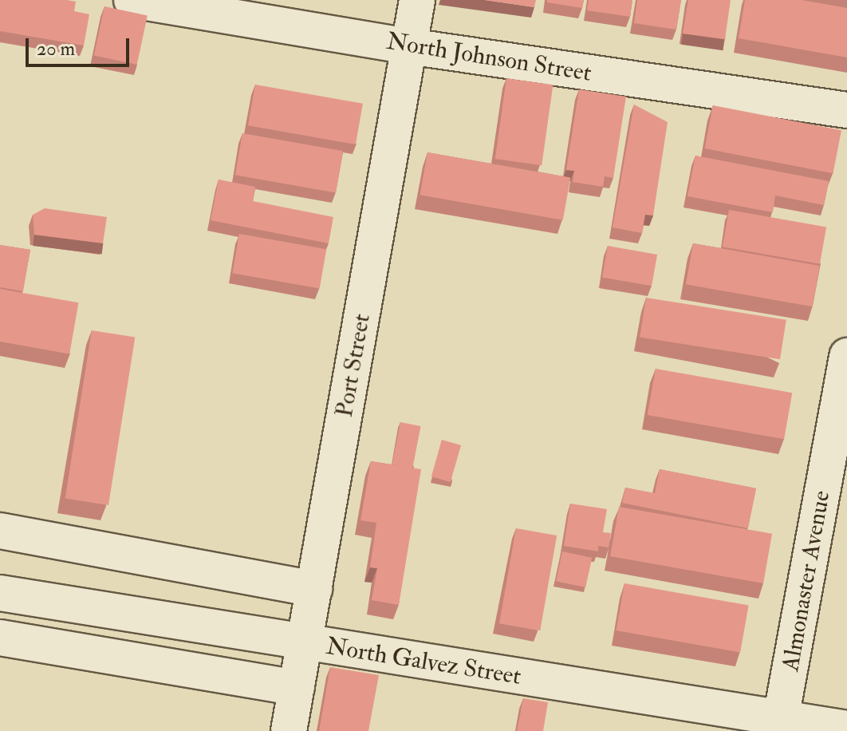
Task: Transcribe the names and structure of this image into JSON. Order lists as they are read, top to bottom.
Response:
{
  "streets": {
    "street": [
      "North Johnson Street",
      "Port Street",
      "Almonaster Avenue",
      "North Galvez Street"
    ]
  },
  "crossings": [
    ["North Johnson Street", "Port Street"],
    ["Port Street", "North Galvez Street"],
    ["Almonaster Avenue", "North Galvez Street"]
  ],
  "scale_bar": "20 m"
}
